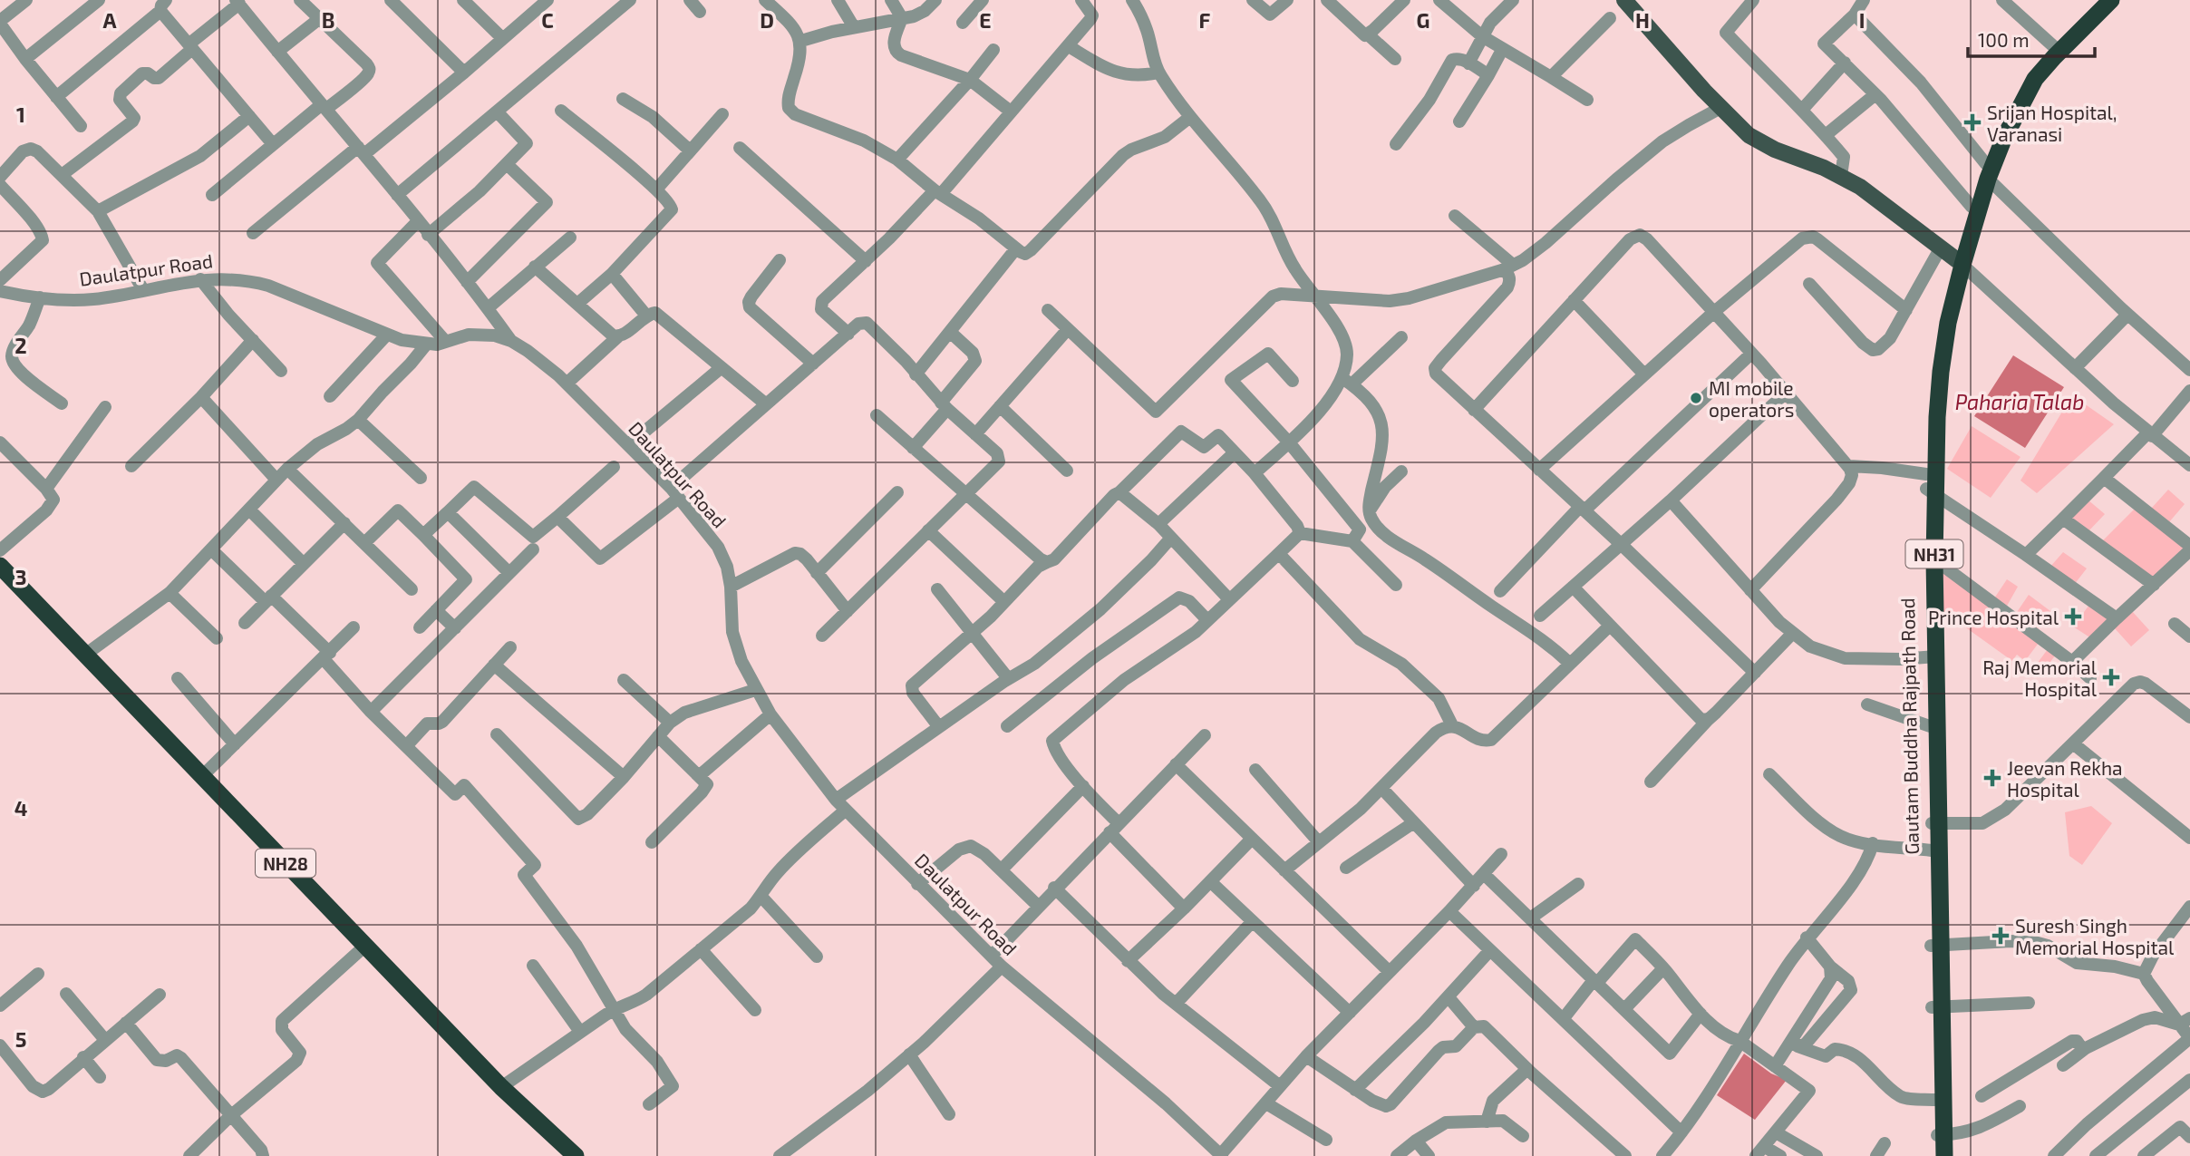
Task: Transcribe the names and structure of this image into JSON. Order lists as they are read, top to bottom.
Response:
{
  "streets": {
    "highway": ["NH31", "Gautam Buddha Rajpath Road", "NH28"],
    "street": ["Daulatpur Road"]
  },
  "crossings": [
    ["NH31", "Gautam Buddha Rajpath Road"]
  ],
  "water": ["Paharia Talab"],
  "places": {
    "health": [
      "Srijan Hospital, Varanasi",
      "Prince Hospital",
      "Raj Memorial Hospital",
      "Jeevan Rekha Hospital",
      "Suresh Singh Memorial Hospital"
    ],
    "other": ["MI mobile operators"]
  },
  "scale_bar": "100 m",
  "grid": {
    "columns": [
      "A",
      "B",
      "C",
      "D",
      "E",
      "F",
      "G",
      "H",
      "I"
    ],
    "rows": [
      "1",
      "2",
      "3",
      "4",
      "5"
    ]
  }
}
